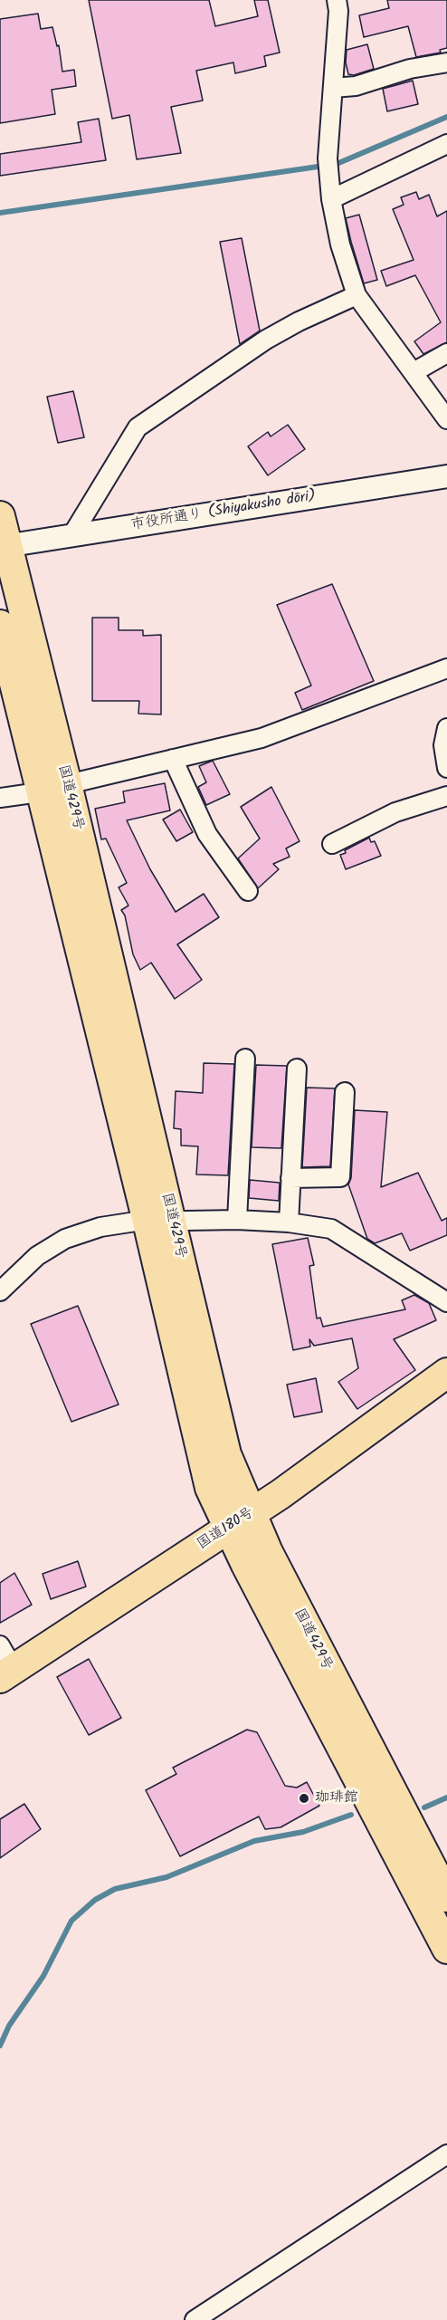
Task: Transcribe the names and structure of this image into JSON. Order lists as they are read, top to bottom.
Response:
{
  "streets": {
    "highway": ["国道429号", "国道180号"],
    "street": ["市役所通り (Shiyakusho dōri)"]
  },
  "crossings": [
    ["市役所通り (Shiyakusho dōri)", "国道429号"],
    ["国道429号", "国道180号"]
  ],
  "places": ["珈琲館"]
}
